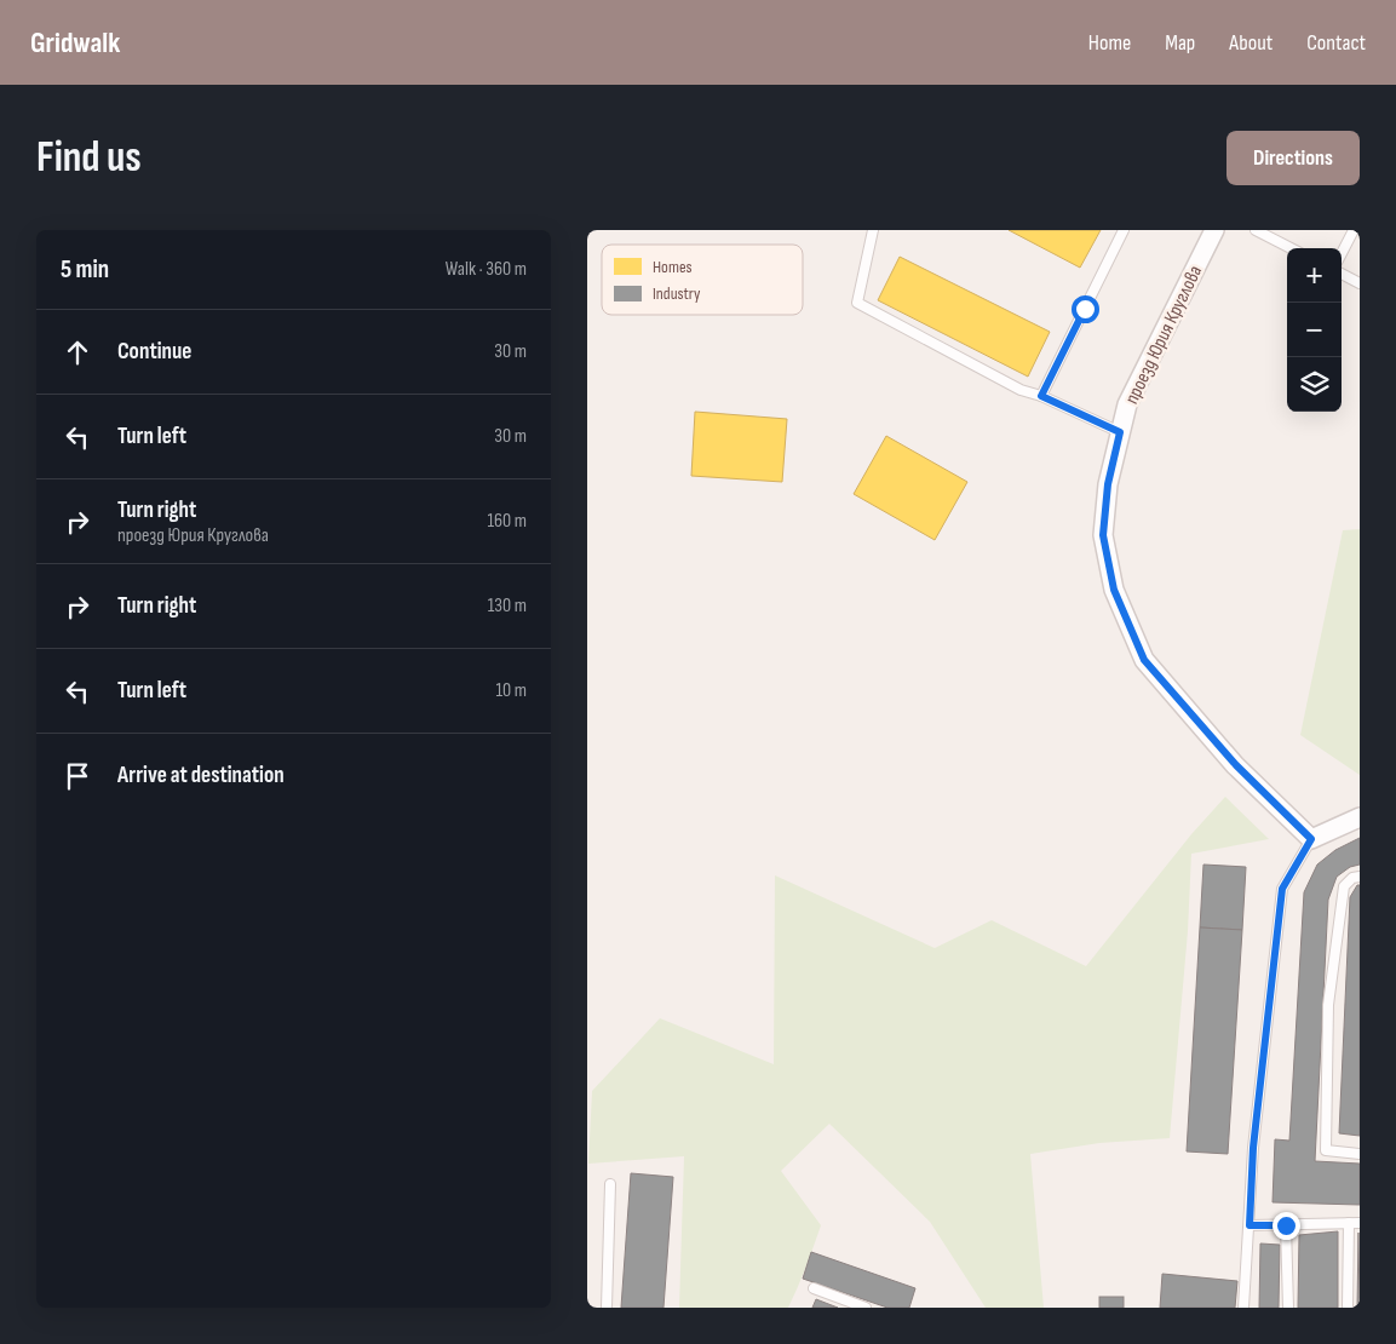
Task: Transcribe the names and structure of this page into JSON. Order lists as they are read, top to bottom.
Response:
{
  "streets": {
    "street": ["проезд Юрия Круглова"]
  },
  "legend": ["Homes", "Industry"],
  "page": {
    "header": "Gridwalk",
    "nav": [
      "Home",
      "Map",
      "About",
      "Contact"
    ],
    "buttons": "Directions",
    "title": "Find us",
    "heading": ["5 min", "Walk · 360 m"],
    "map_buttons": ["+", "−"],
    "list": [
      ["Continue", "30 m"],
      ["Turn left", "30 m"],
      ["Turn right", "проезд Юрия Круглова", "160 m"],
      ["Turn right", "130 m"],
      ["Turn left", "10 m"],
      "Arrive at destination"
    ]
  }
}
